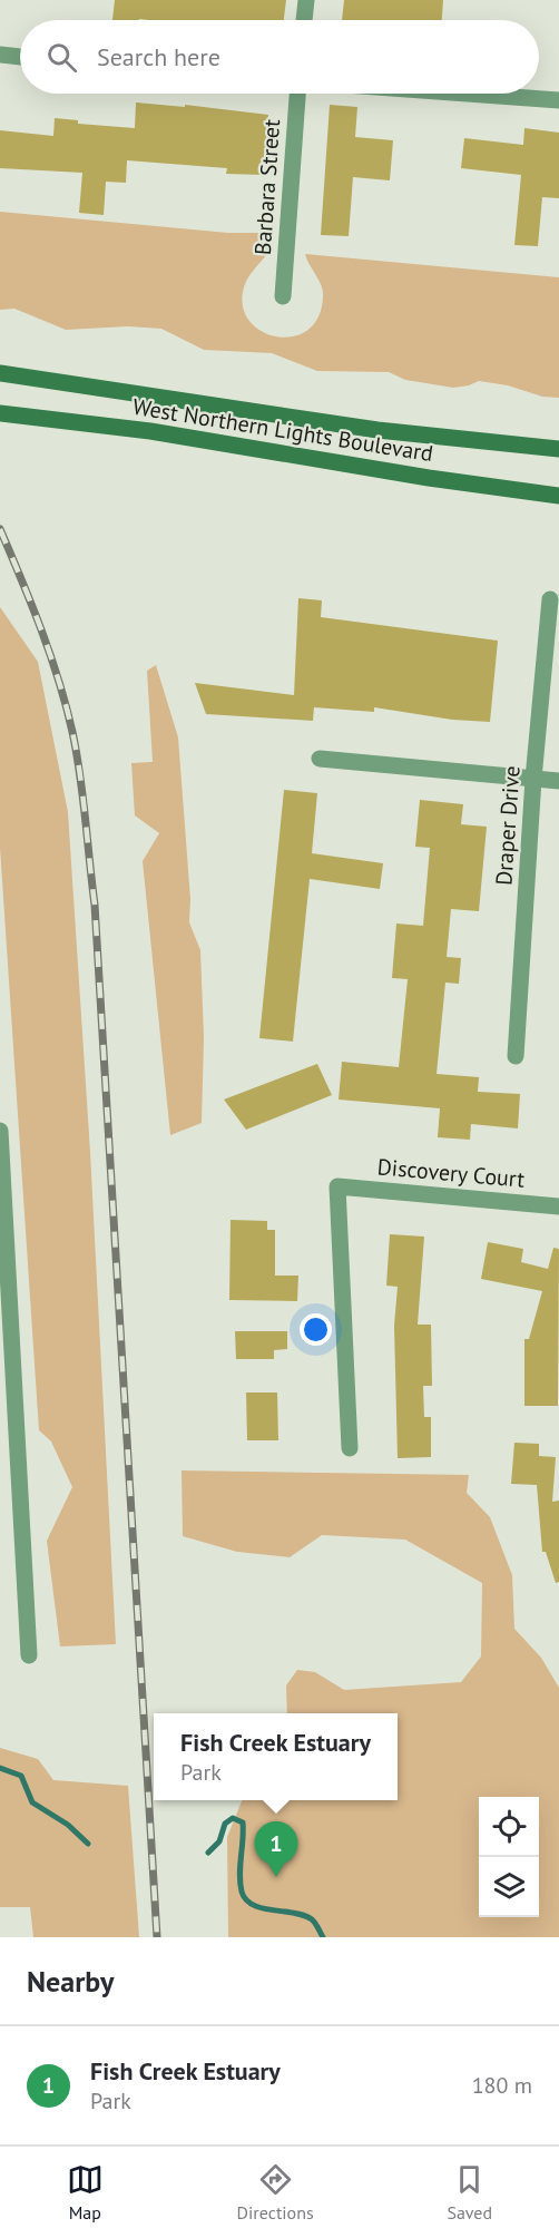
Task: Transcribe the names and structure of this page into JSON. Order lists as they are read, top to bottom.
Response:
{
  "streets": {
    "main road": ["West Northern Lights Boulevard"],
    "street": ["Barbara Street", "Draper Drive", "Discovery Court"]
  },
  "page": {
    "search": "Search here",
    "popup": ["Fish Creek Estuary", "Park"],
    "pins": "1",
    "heading": "Nearby",
    "list": [
      {
        "mark": "1",
        "name": "Fish Creek Estuary",
        "note": "Park",
        "value": "180 m"
      }
    ],
    "nav": ["Map", "Directions", "Saved"]
  }
}
